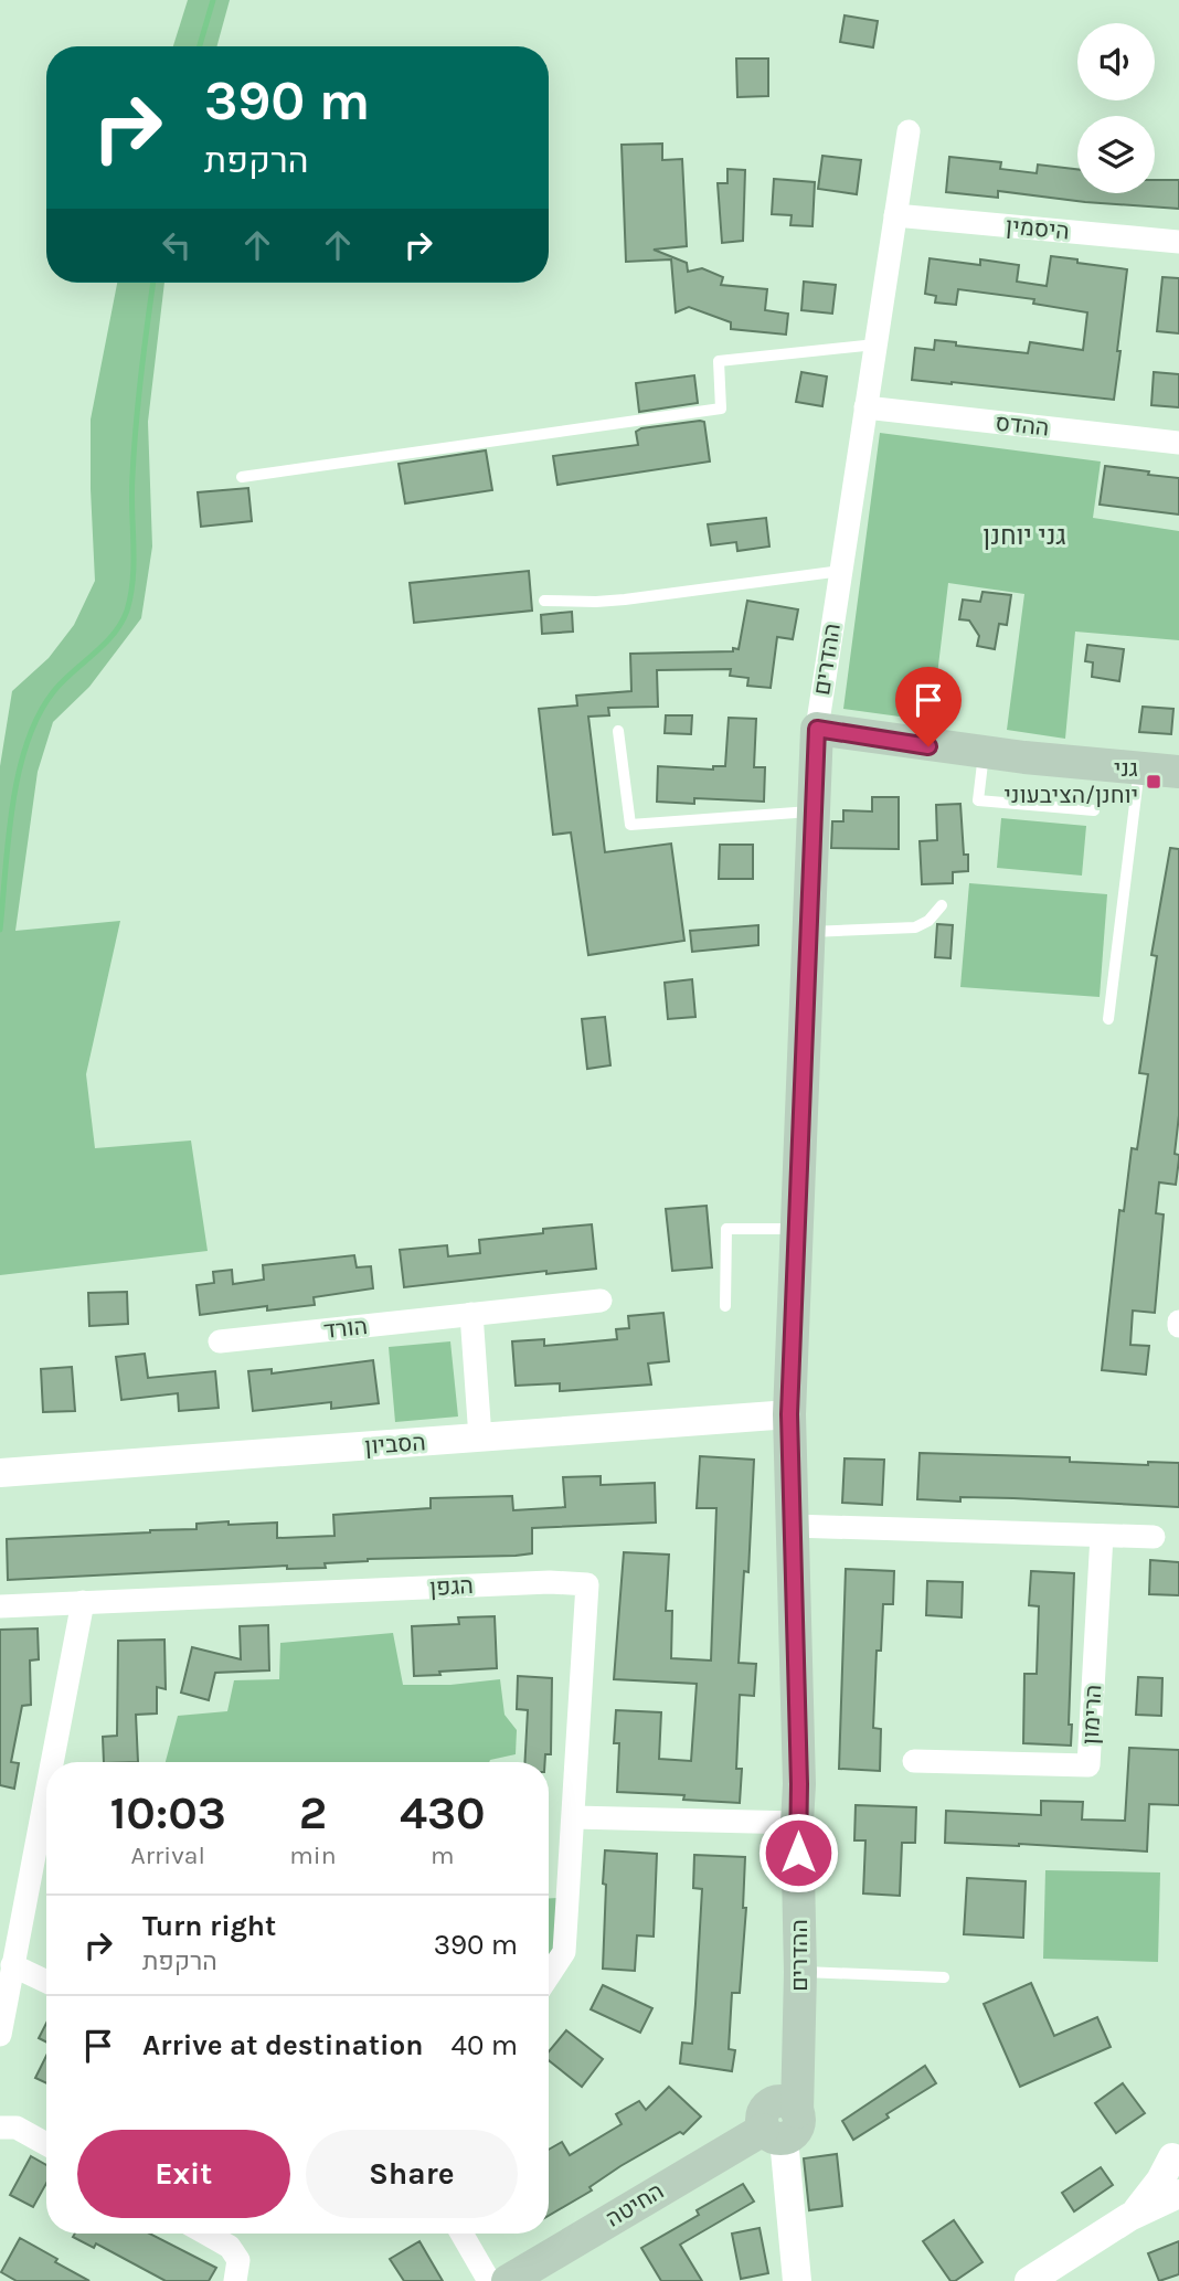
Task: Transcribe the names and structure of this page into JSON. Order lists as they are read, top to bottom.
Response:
{
  "streets": {
    "main road": ["ההדרים", "החיטה"],
    "street": [
      "היסמין",
      "ההדס",
      "הורד",
      "הסביון",
      "הגפן",
      "הרימון"
    ]
  },
  "crossings": [
    ["היסמין", "ההדרים"],
    ["ההדס", "ההדרים"],
    ["ההדרים", "הסביון"],
    ["ההדרים", "החיטה"]
  ],
  "districts": ["גני יוחנן"],
  "places": {
    "transit": ["גני יוחנן/הציבעוני"]
  },
  "page": {
    "turn": ["390 m", "הרקפת"],
    "eta": [
      "10:03",
      "Arrival",
      "2",
      "min",
      "430",
      "m"
    ],
    "list": [
      {
        "name": "Turn right",
        "note": "הרקפת",
        "value": "390 m"
      },
      {
        "name": "Arrive at destination",
        "value": "40 m"
      }
    ],
    "buttons": ["Exit", "Share"]
  }
}
